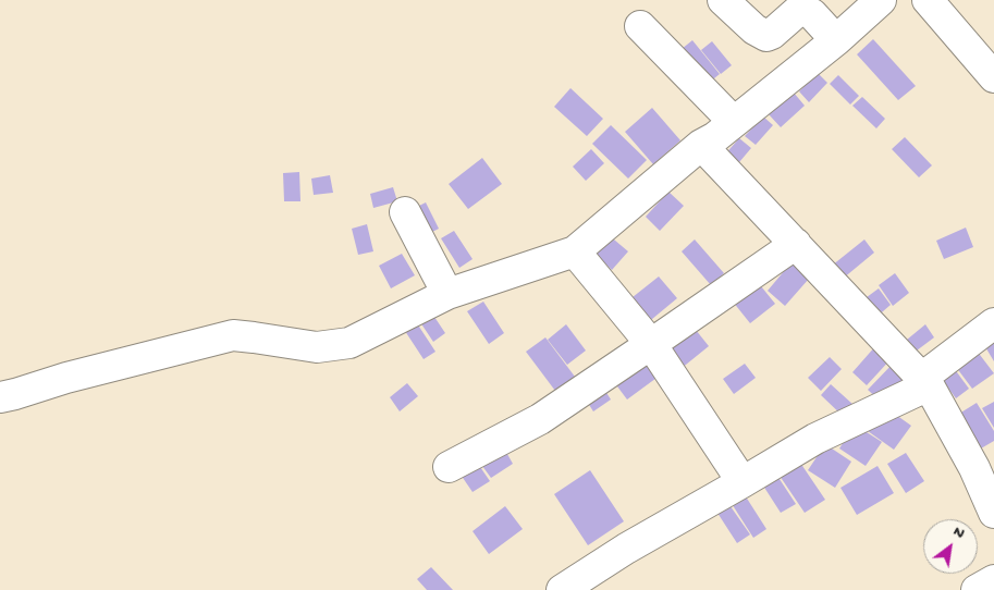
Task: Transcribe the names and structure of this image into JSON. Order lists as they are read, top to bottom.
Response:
{
  "north": "top right"
}
